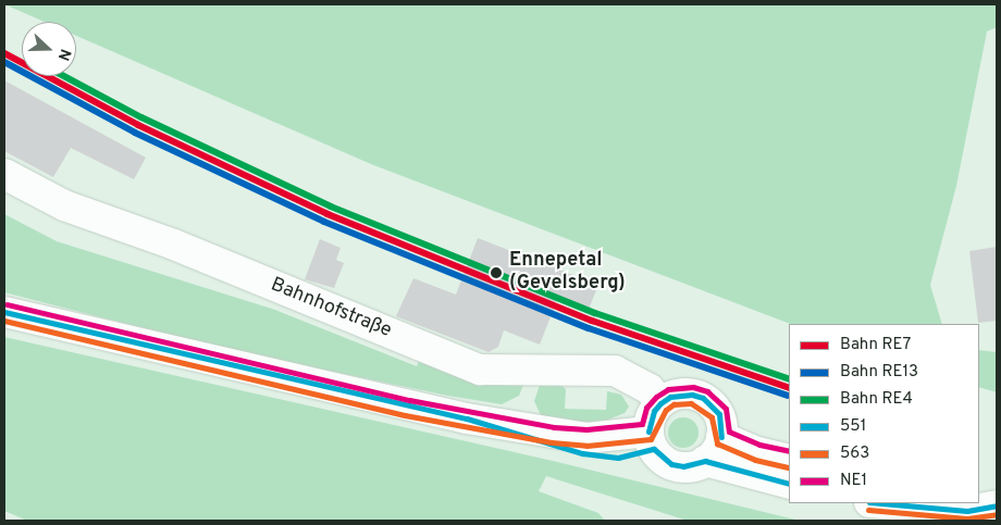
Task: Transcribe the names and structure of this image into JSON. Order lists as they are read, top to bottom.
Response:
{
  "streets": {
    "street": ["Bahnhofstraße"]
  },
  "places": ["Ennepetal (Gevelsberg)"],
  "lines": [
    "rail line RE7",
    "rail line RE13",
    "rail line RE4",
    "transit line NE1",
    "transit line 551",
    "transit line 563"
  ],
  "legend": [
    "Bahn RE7",
    "Bahn RE13",
    "Bahn RE4",
    "551",
    "563",
    "NE1"
  ],
  "north": "right"
}
